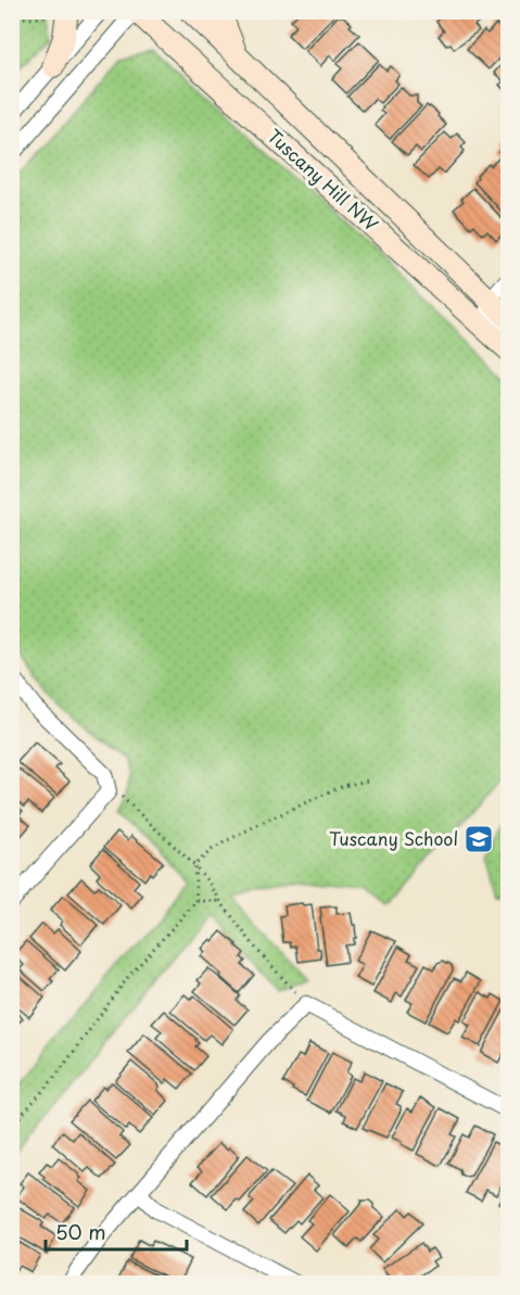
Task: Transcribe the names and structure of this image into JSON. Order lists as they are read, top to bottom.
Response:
{
  "streets": {
    "street": ["Tuscany Hill NW"]
  },
  "places": {
    "school or university": ["Tuscany School"]
  },
  "scale_bar": "50 m"
}
